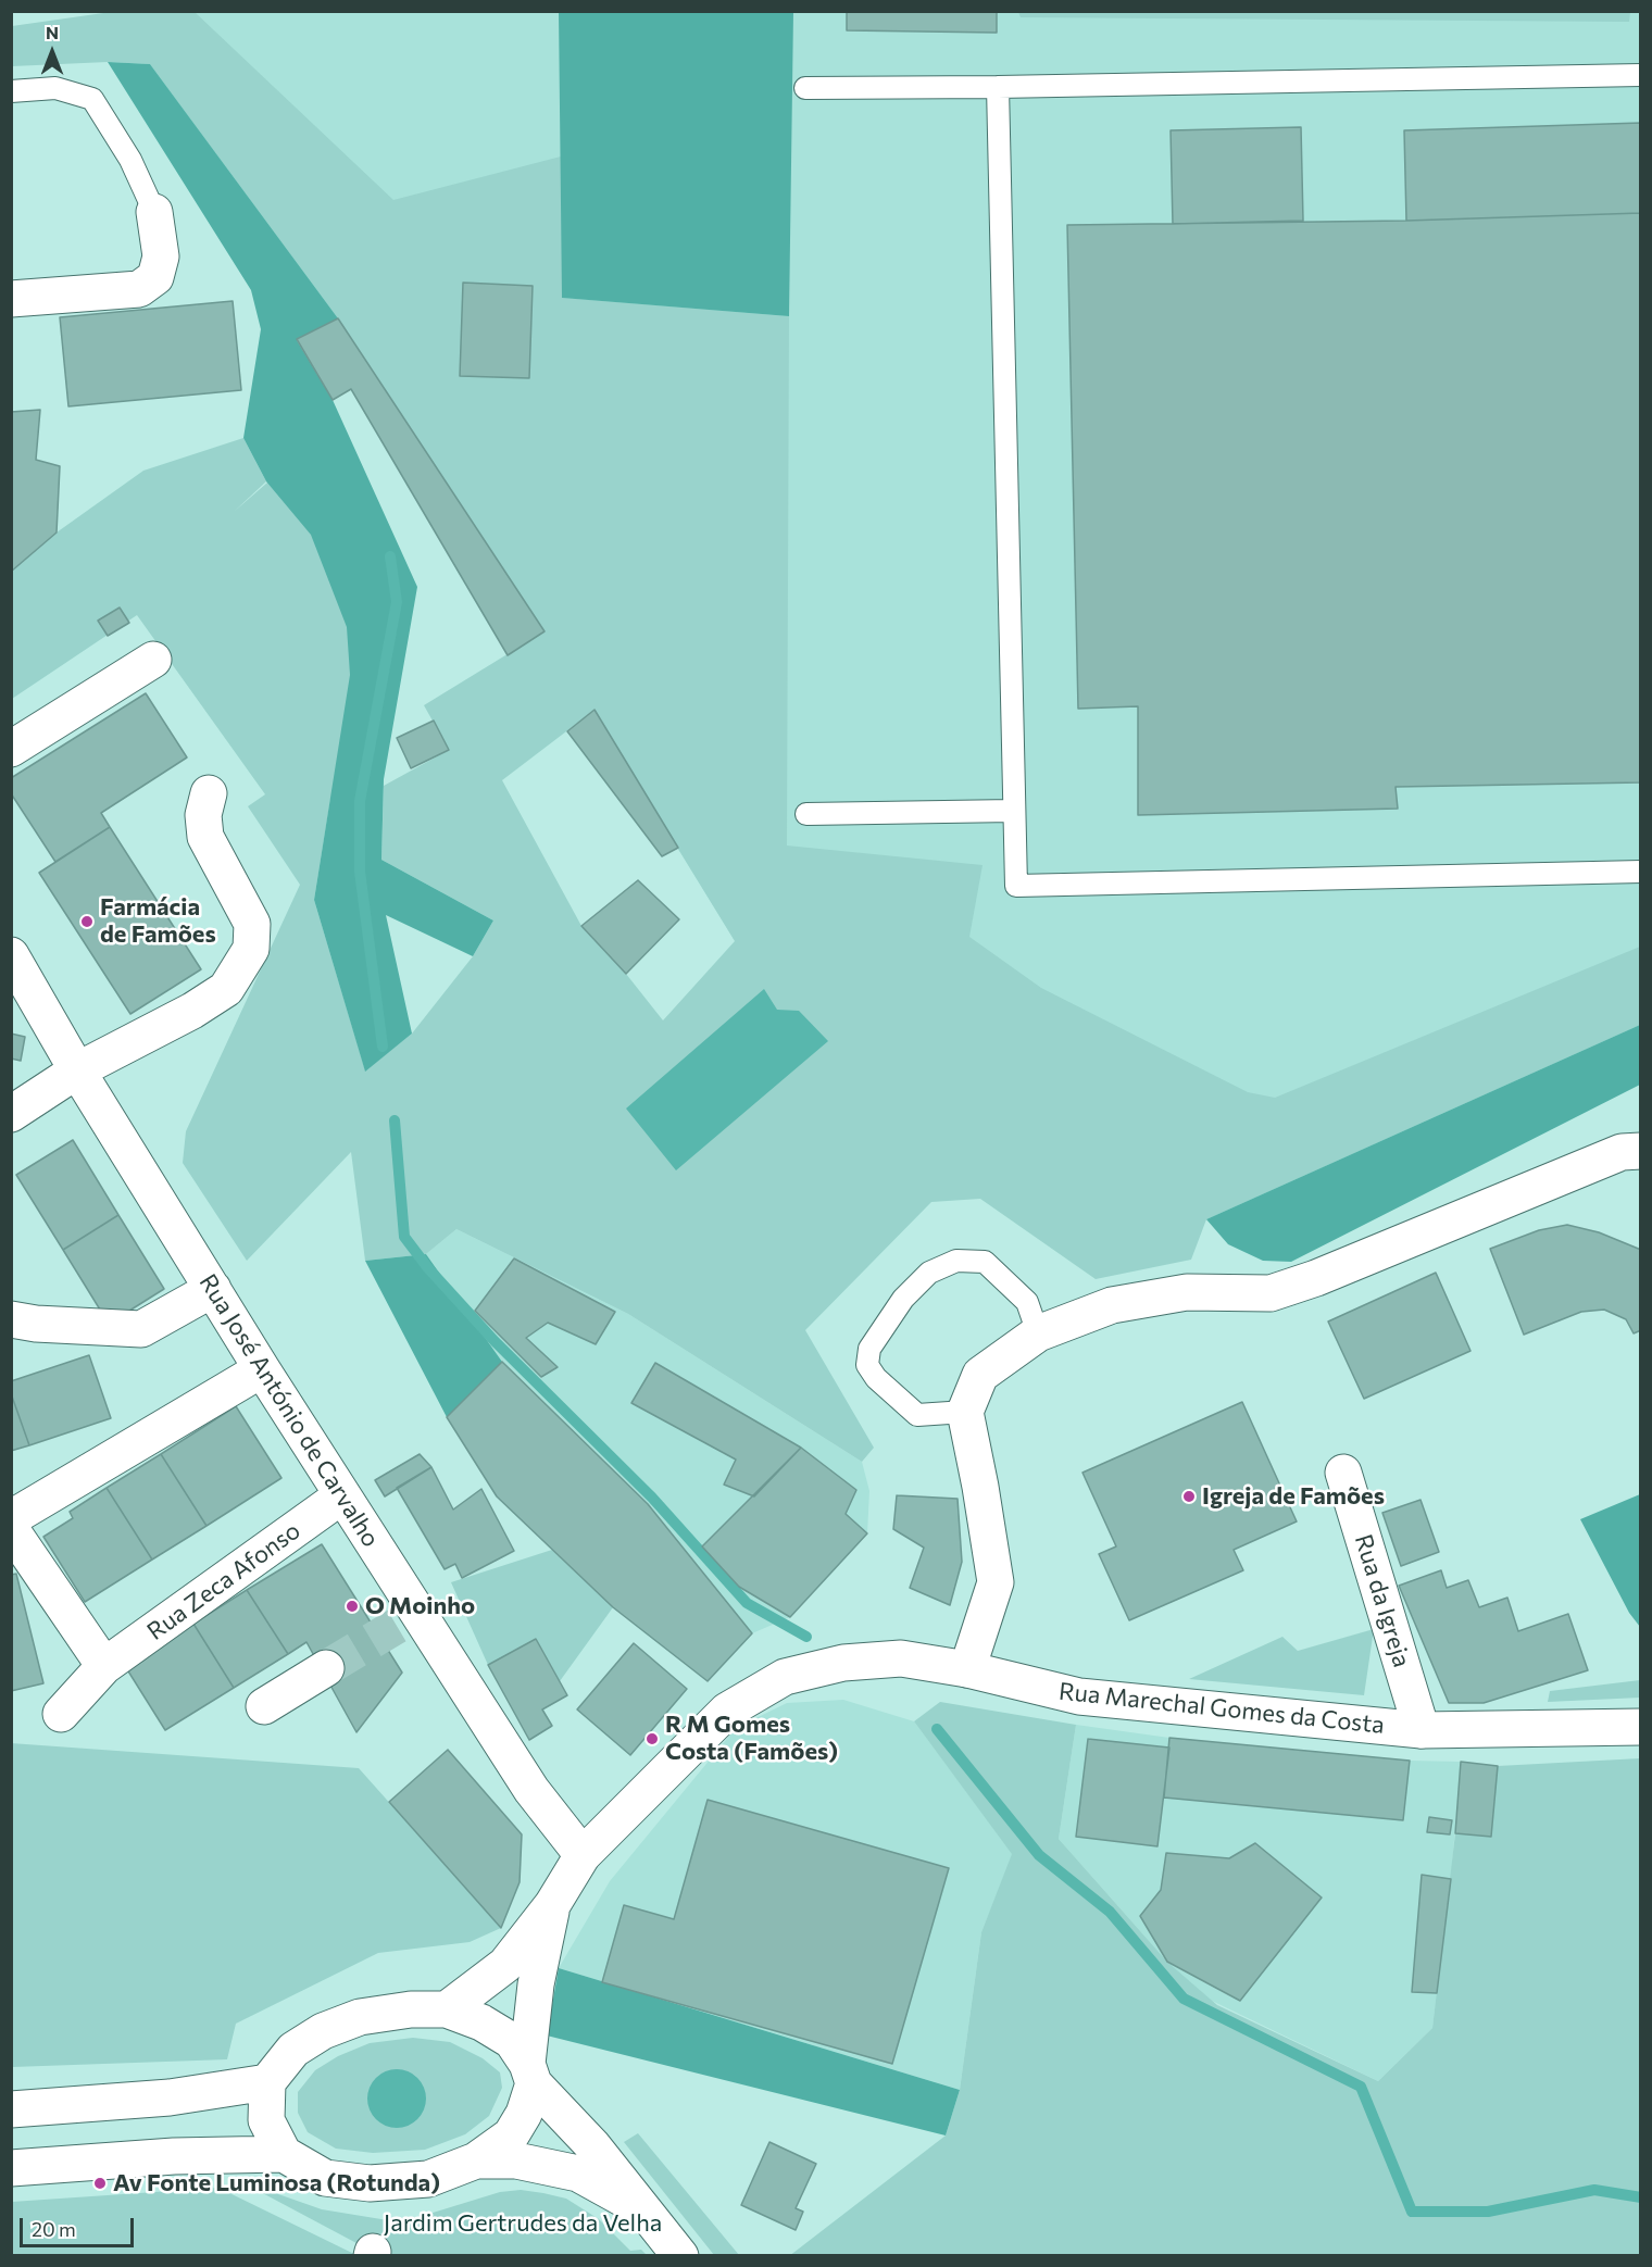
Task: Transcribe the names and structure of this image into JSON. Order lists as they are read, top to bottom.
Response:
{
  "streets": {
    "street": [
      "Rua José António de Carvalho",
      "Rua Zeca Afonso",
      "Rua da Igreja",
      "Rua Marechal Gomes da Costa"
    ]
  },
  "crossings": [
    ["Rua José António de Carvalho", "Rua Zeca Afonso"],
    ["Rua José António de Carvalho", "Rua Marechal Gomes da Costa"],
    ["Rua da Igreja", "Rua Marechal Gomes da Costa"]
  ],
  "parks": ["Jardim Gertrudes da Velha"],
  "places": [
    "Farmácia de Famões",
    "Igreja de Famões",
    "O Moinho",
    "R M Gomes Costa (Famões)",
    "Av Fonte Luminosa (Rotunda)"
  ],
  "scale_bar": "20 m",
  "north": "top"
}
